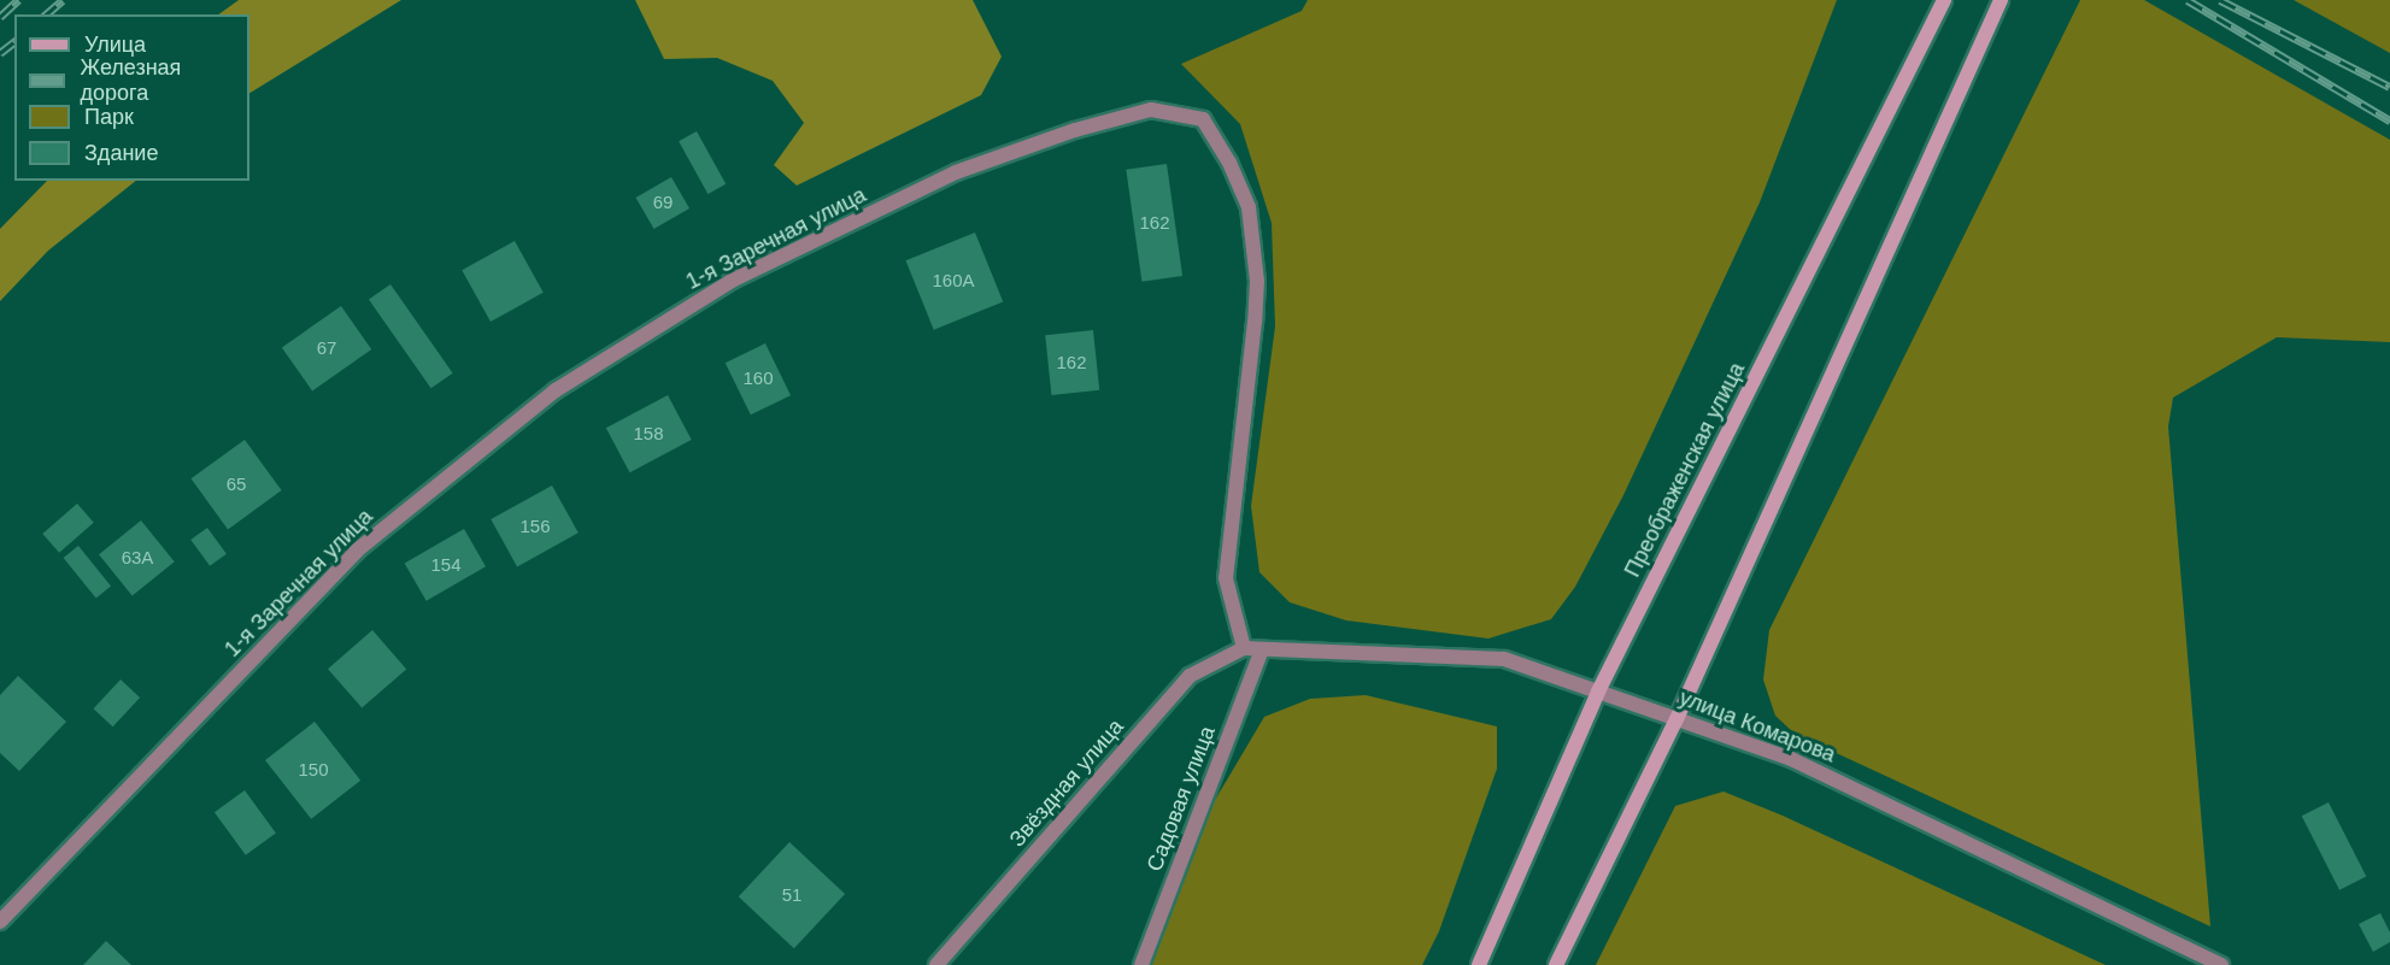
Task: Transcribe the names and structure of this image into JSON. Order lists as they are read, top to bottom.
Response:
{
  "streets": {
    "main road": ["Преображенская улица"],
    "street": [
      "1-я Заречная улица",
      "улица Комарова",
      "Звёздная улица",
      "Садовая улица"
    ]
  },
  "crossings": [
    ["1-я Заречная улица", "улица Комарова"],
    ["1-я Заречная улица", "Звёздная улица"],
    ["Преображенская улица", "улица Комарова"],
    ["улица Комарова", "Звёздная улица"],
    ["улица Комарова", "Садовая улица"]
  ],
  "house_numbers": [
    "69",
    "162",
    "160А",
    "67",
    "162",
    "160",
    "158",
    "65",
    "156",
    "63А",
    "154",
    "150",
    "51"
  ],
  "legend": [
    "Улица",
    "Железная дорога",
    "Парк",
    "Здание"
  ]
}
